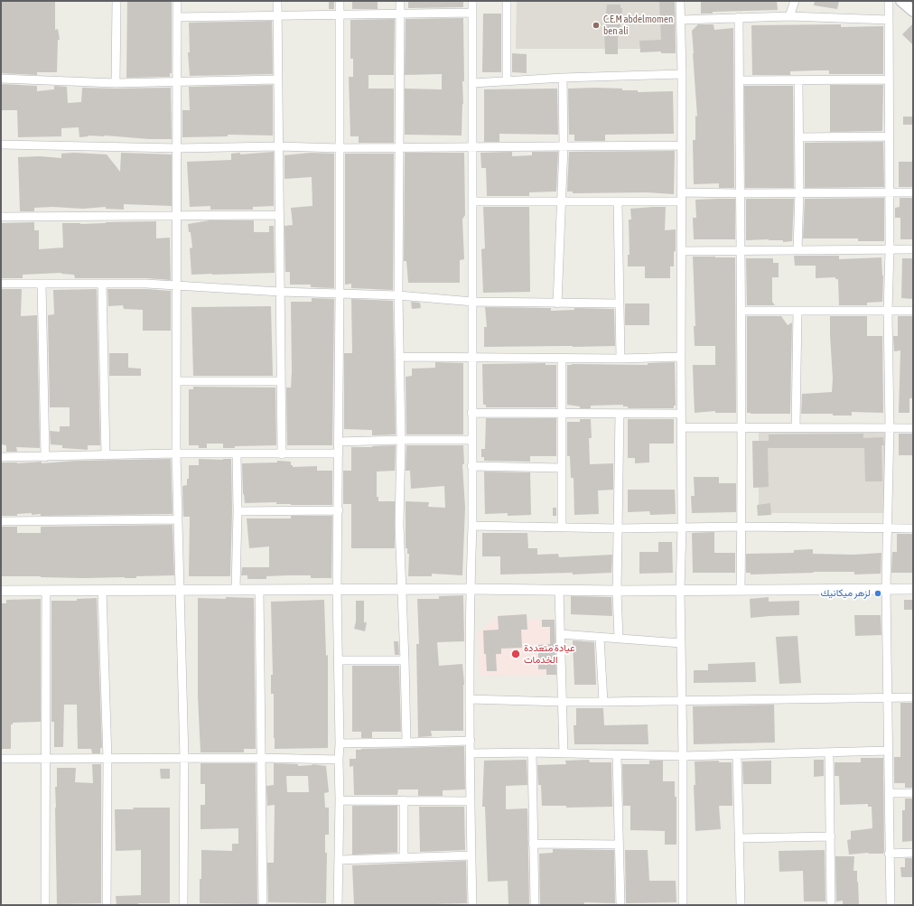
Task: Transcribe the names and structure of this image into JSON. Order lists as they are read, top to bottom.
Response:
{
  "places": ["C.E.M abdelmomen ben ali", "لزهر ميكانيك", "عيادة متعددة الخدمات"]
}
